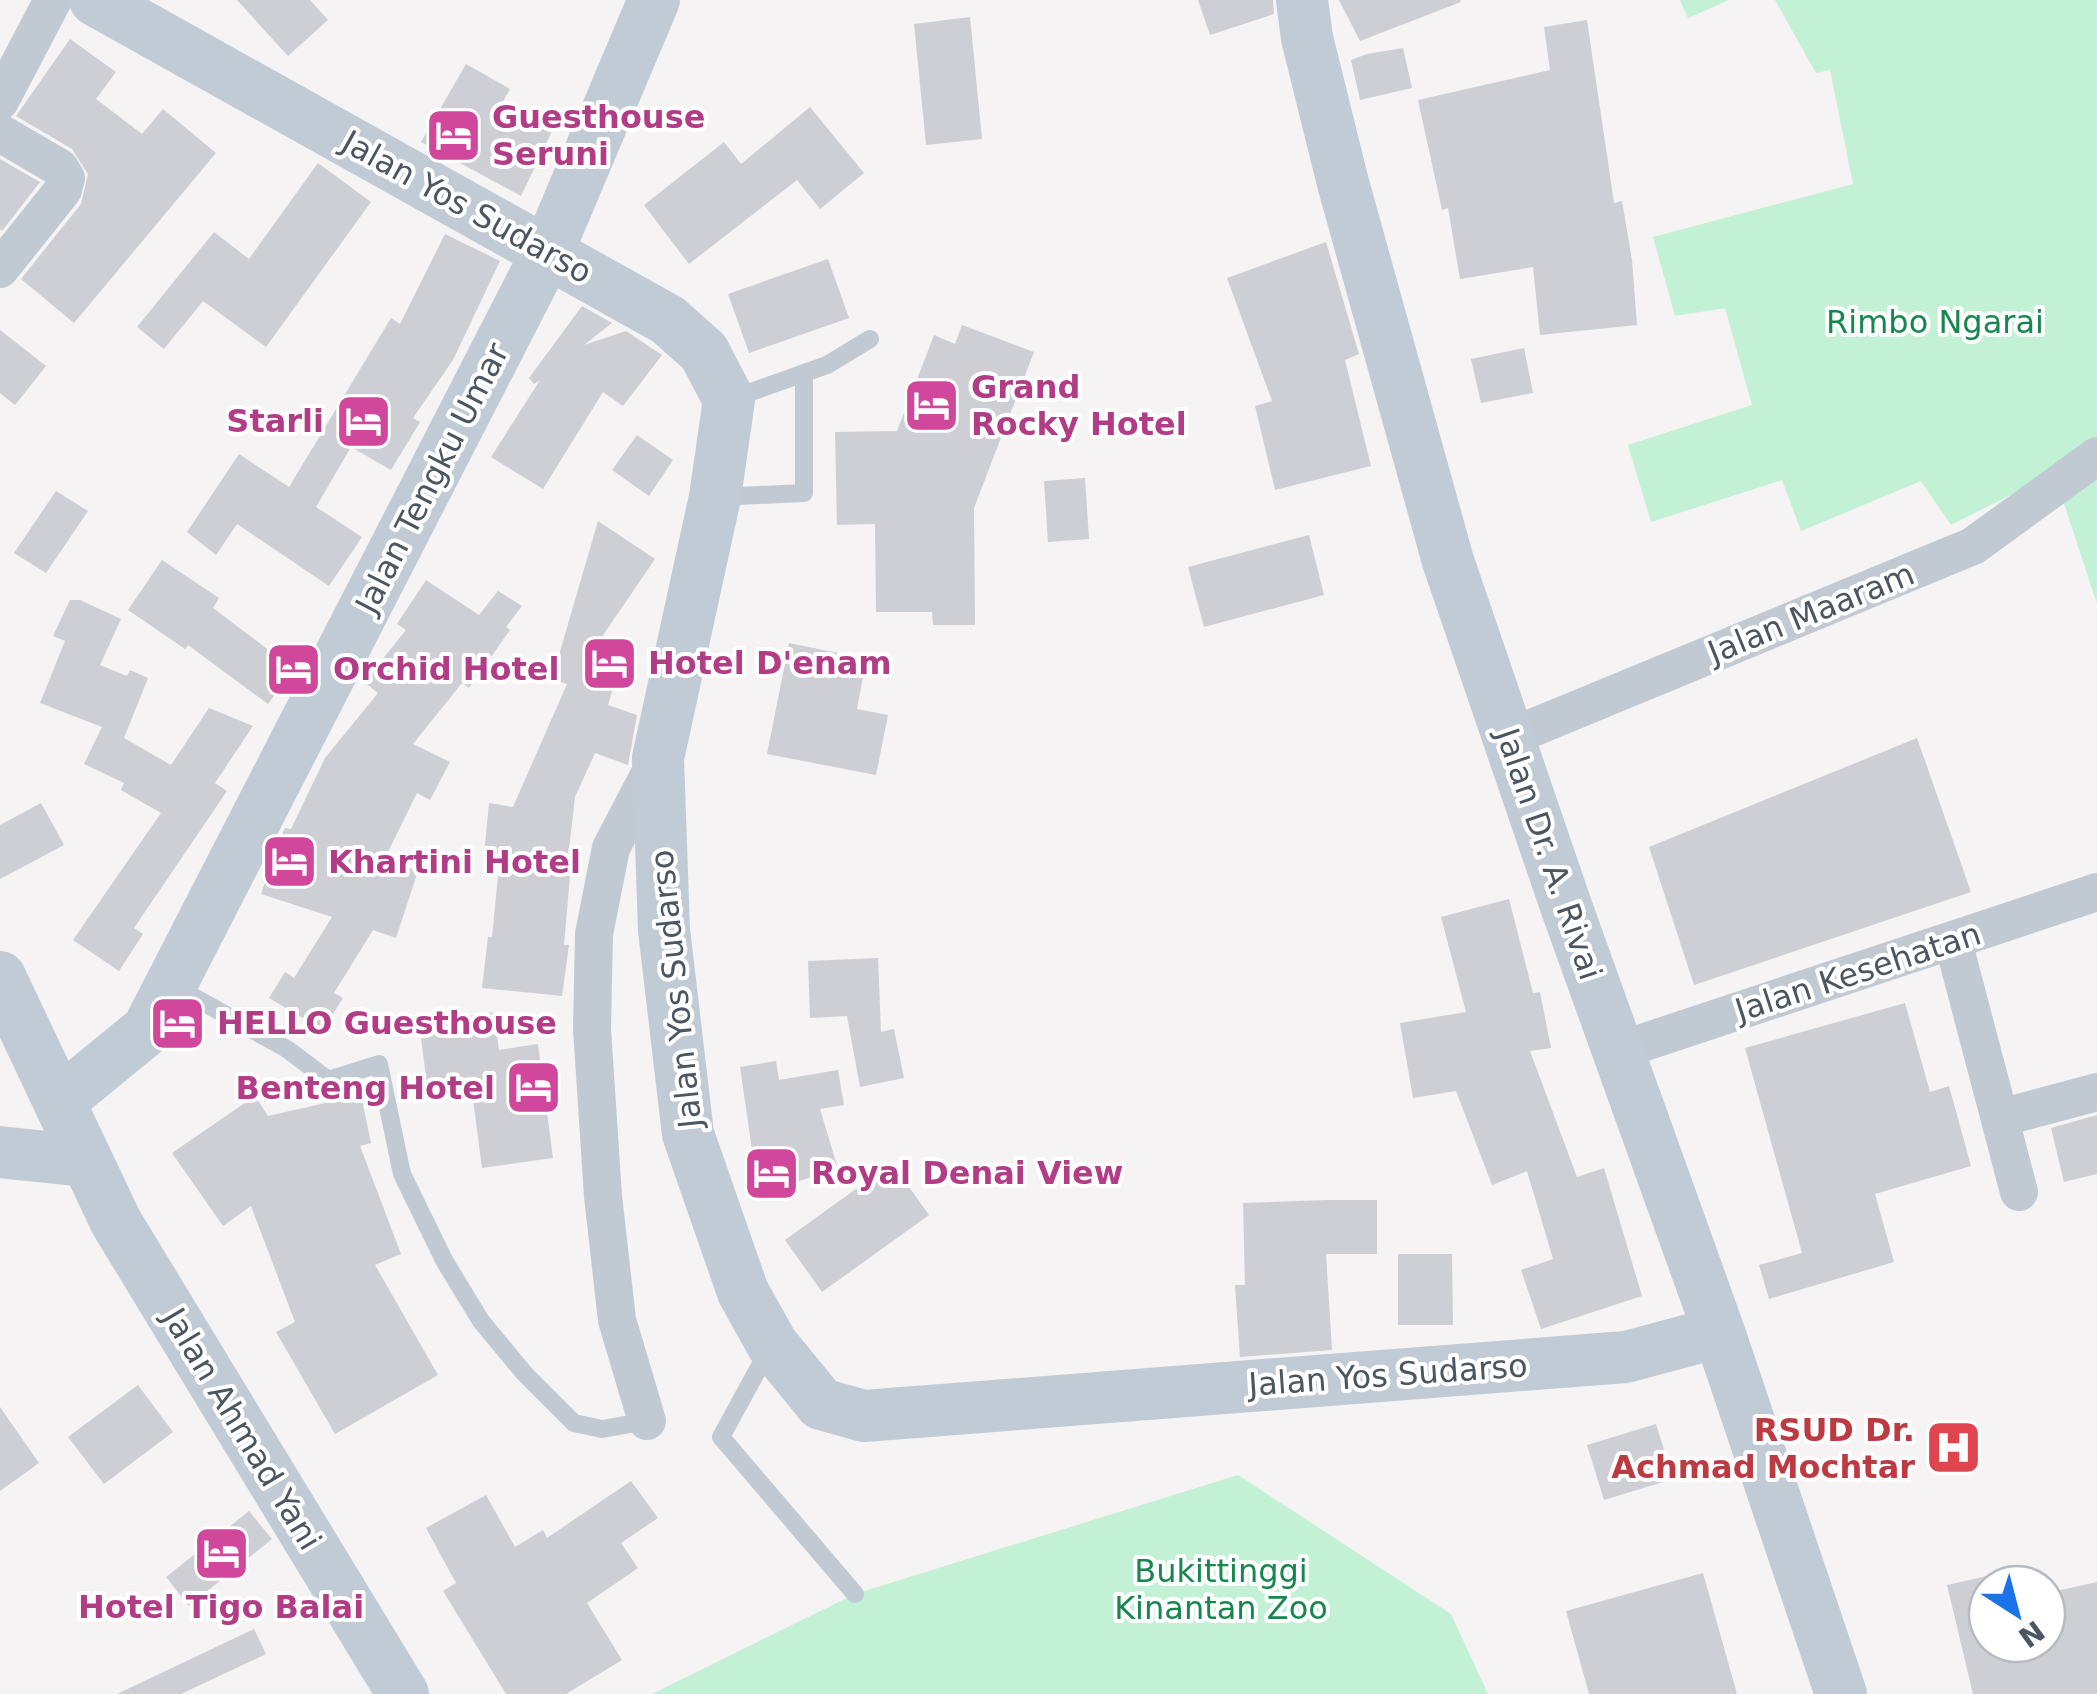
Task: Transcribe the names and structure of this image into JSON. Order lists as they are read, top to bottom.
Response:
{
  "streets": {
    "main road": [
      "Jalan Yos Sudarso",
      "Jalan Tengku Umar",
      "Jalan Dr. A. Rivai",
      "Jalan Ahmad Yani"
    ],
    "street": ["Jalan Maaram", "Jalan Kesehatan"]
  },
  "crossings": [
    ["Jalan Yos Sudarso", "Jalan Tengku Umar"],
    ["Jalan Yos Sudarso", "Jalan Dr. A. Rivai"],
    ["Jalan Tengku Umar", "Jalan Ahmad Yani"],
    ["Jalan Maaram", "Jalan Dr. A. Rivai"],
    ["Jalan Dr. A. Rivai", "Jalan Kesehatan"]
  ],
  "parks": ["Rimbo Ngarai", "Bukittinggi Kinantan Zoo"],
  "places": {
    "hotel": [
      "Guesthouse Seruni",
      "Grand Rocky Hotel",
      "Starli",
      "Hotel D'enam",
      "Orchid Hotel",
      "Khartini Hotel",
      "HELLO Guesthouse",
      "Benteng Hotel",
      "Royal Denai View",
      "Hotel Tigo Balai"
    ],
    "hospital": ["RSUD Dr. Achmad Mochtar"]
  },
  "north": "bottom right"
}
